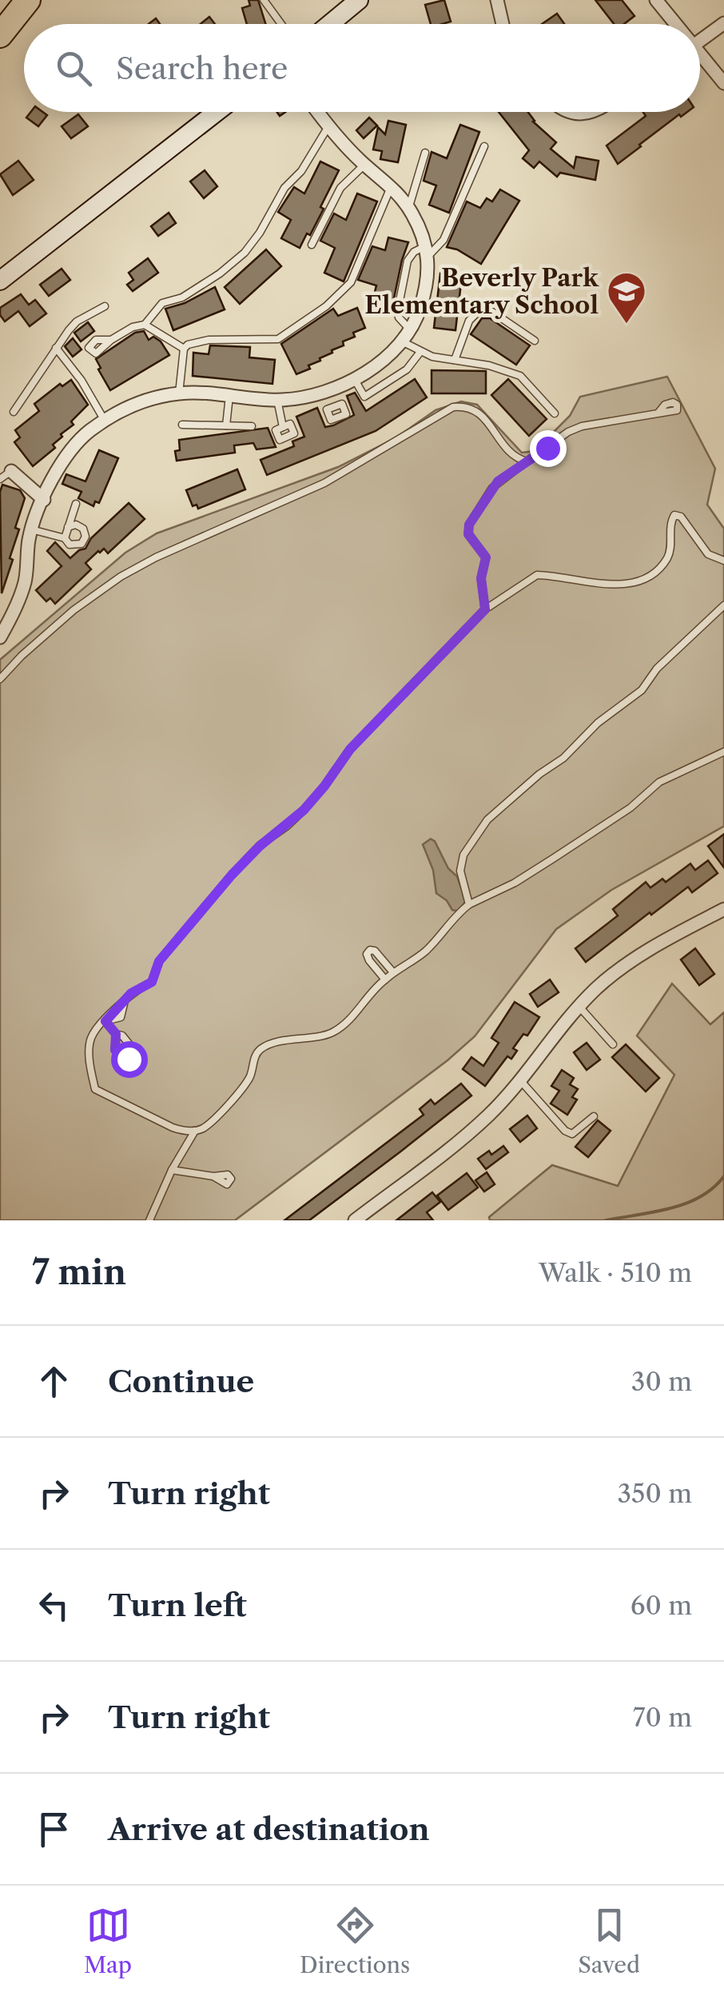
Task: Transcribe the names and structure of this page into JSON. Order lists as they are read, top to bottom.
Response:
{
  "places": {
    "school or university": ["Beverly Park Elementary School"]
  },
  "page": {
    "search": "Search here",
    "heading": ["7 min", "Walk · 510 m"],
    "list": [
      ["Continue", "30 m"],
      ["Turn right", "350 m"],
      ["Turn left", "60 m"],
      ["Turn right", "70 m"],
      "Arrive at destination"
    ],
    "nav": ["Map", "Directions", "Saved"]
  }
}
